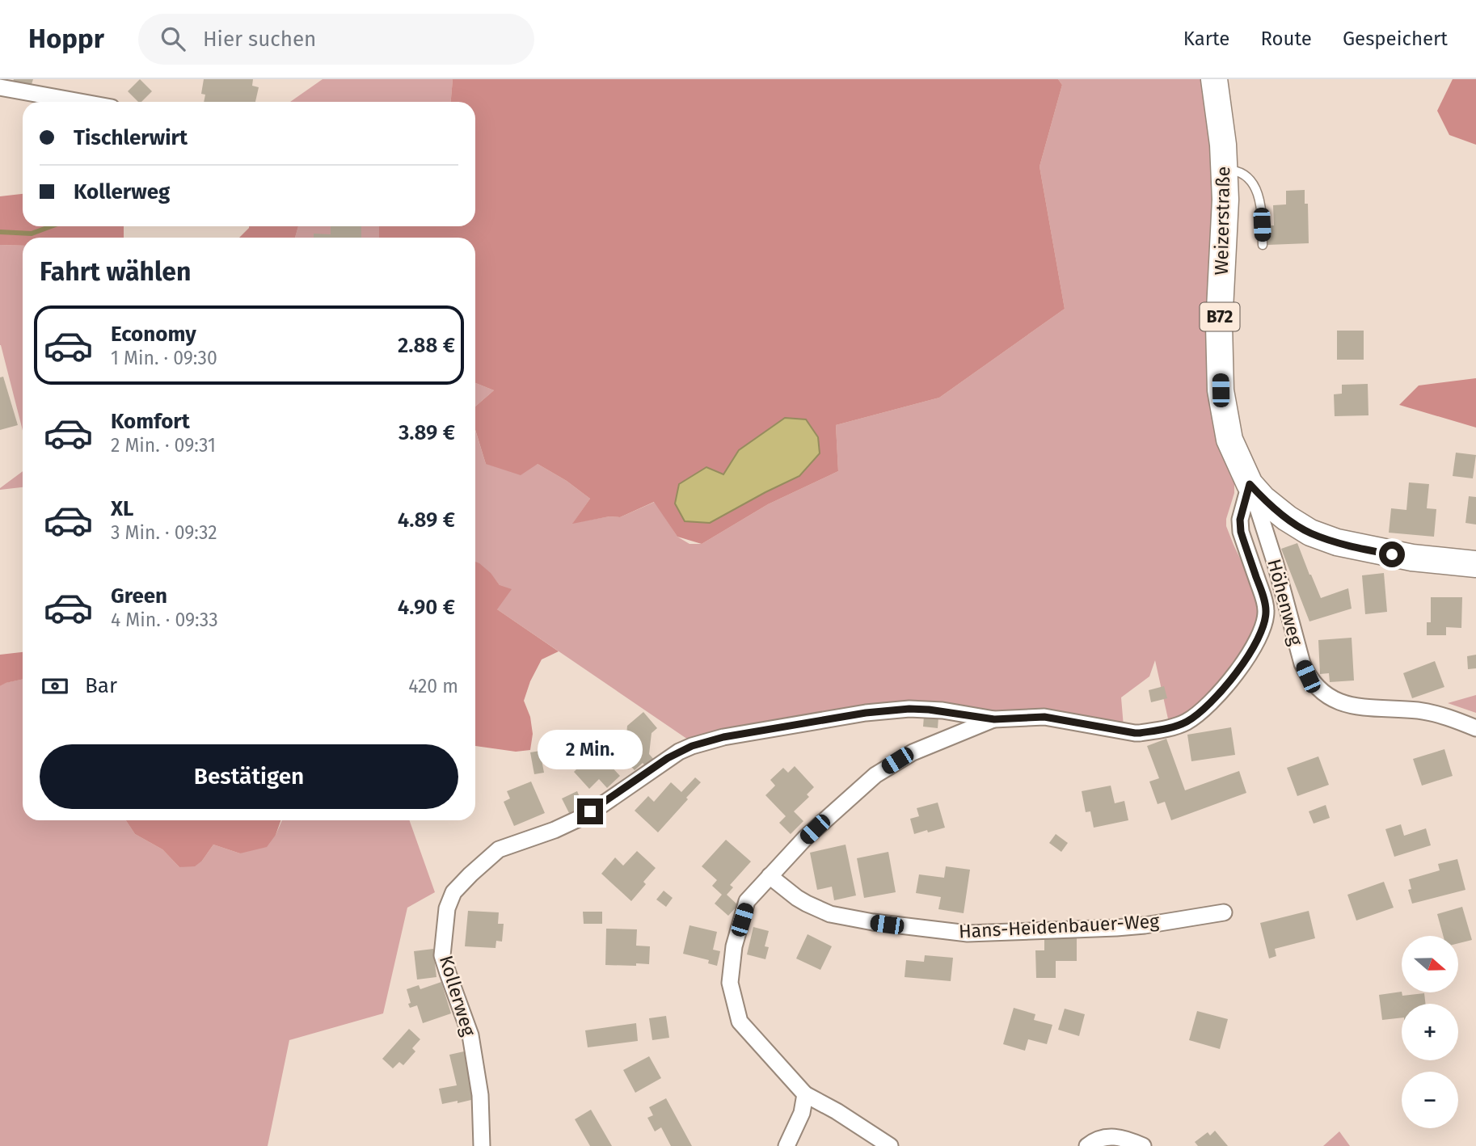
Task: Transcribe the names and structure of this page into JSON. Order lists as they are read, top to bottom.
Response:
{
  "streets": {
    "main road": ["Weizerstraße", "B72"],
    "street": ["Höhenweg", "Hans-Heidenbauer-Weg", "Kollerweg"]
  },
  "crossings": [
    ["Weizerstraße", "Höhenweg"],
    ["Weizerstraße", "Kollerweg"],
    ["Höhenweg", "Kollerweg"],
    ["Hans-Heidenbauer-Weg", "Kollerweg"]
  ],
  "north": "right",
  "page": {
    "header": "Hoppr",
    "search": "Hier suchen",
    "nav": ["Karte", "Route", "Gespeichert"],
    "banner": ["Tischlerwirt", "Kollerweg"],
    "heading": "Fahrt wählen",
    "list": [
      {
        "name": "Economy",
        "note": "1 Min. · 09:30",
        "value": "2.88 €"
      },
      {
        "name": "Komfort",
        "note": "2 Min. · 09:31",
        "value": "3.89 €"
      },
      {
        "name": "XL",
        "note": "3 Min. · 09:32",
        "value": "4.89 €"
      },
      {
        "name": "Green",
        "note": "4 Min. · 09:33",
        "value": "4.90 €"
      }
    ],
    "pay": ["Bar", "420 m"],
    "bubble": "2 Min.",
    "buttons": "Bestätigen",
    "map_buttons": ["+", "−"]
  }
}
